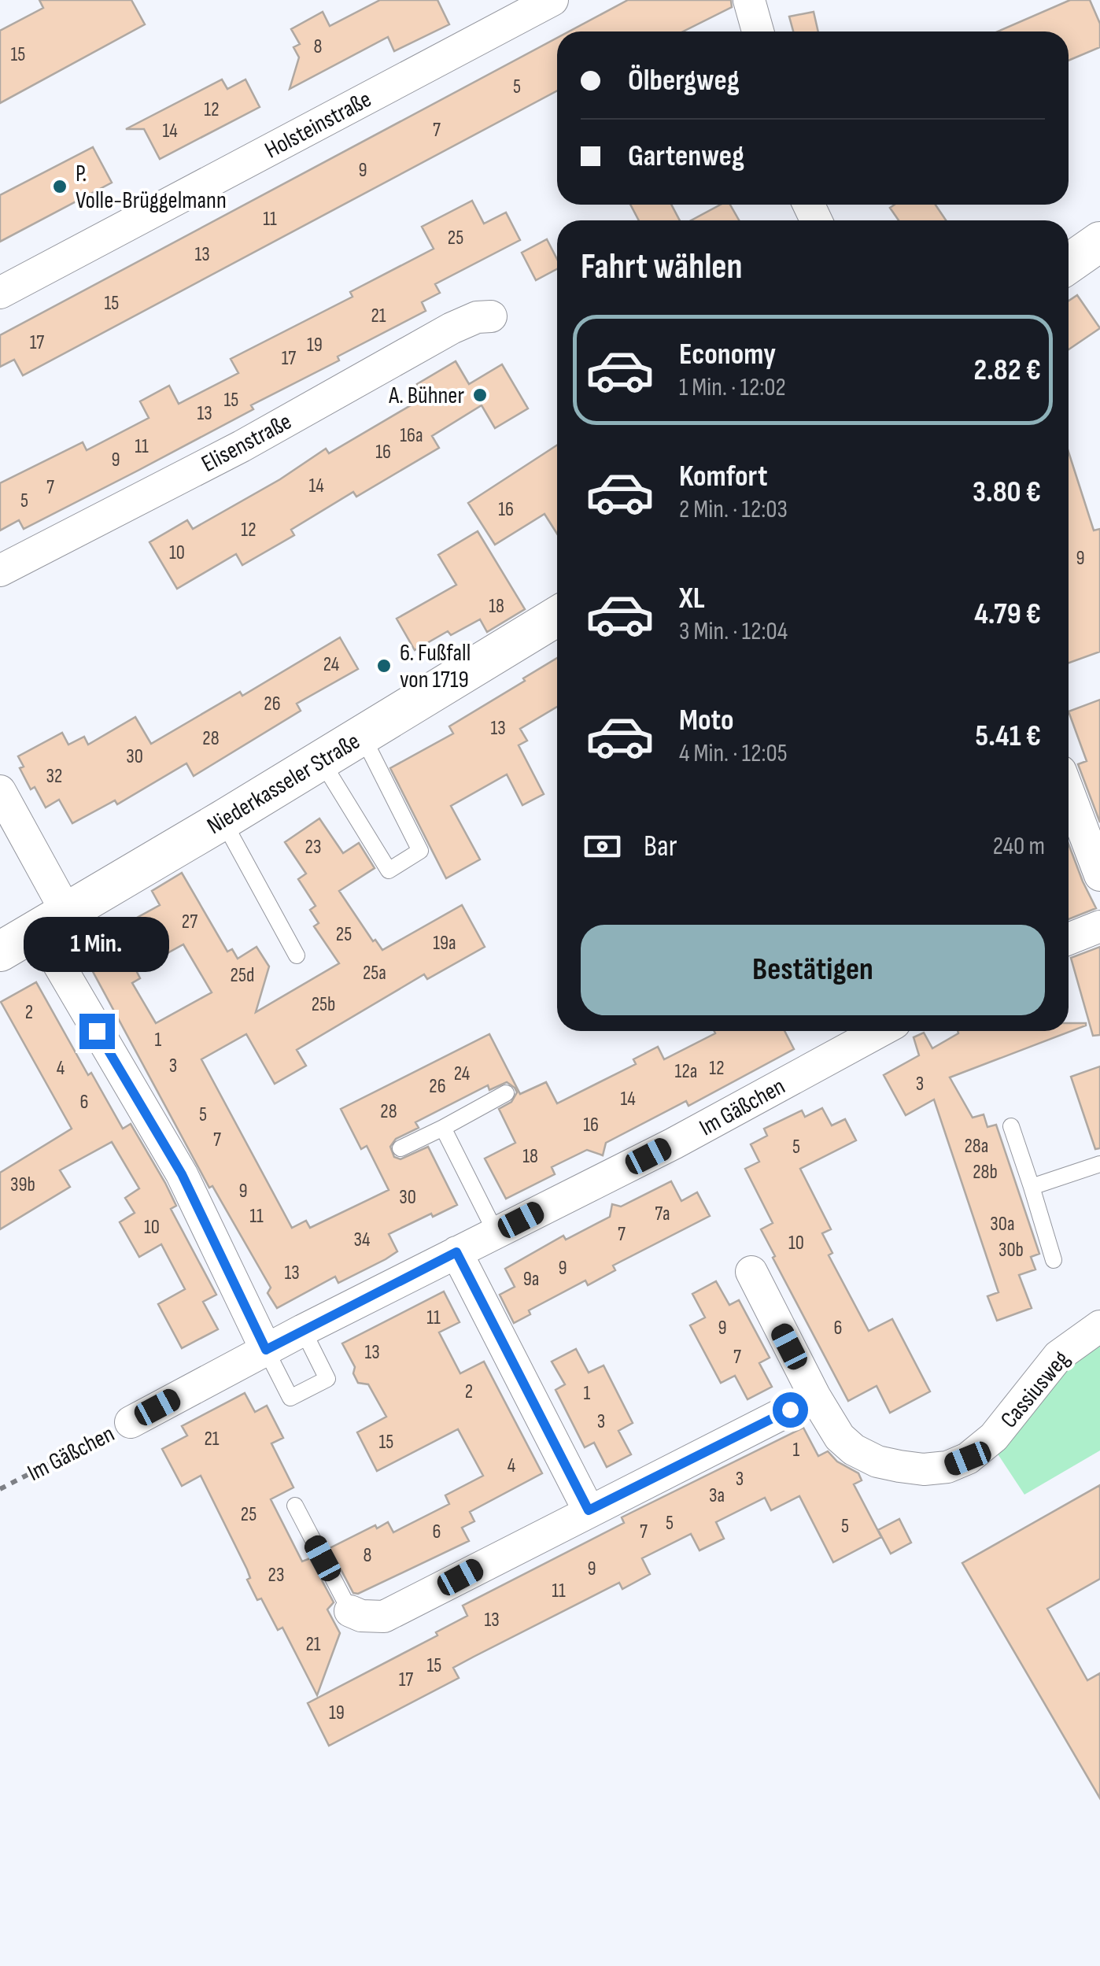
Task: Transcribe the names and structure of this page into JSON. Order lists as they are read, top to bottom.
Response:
{
  "streets": {
    "street": [
      "Holsteinstraße",
      "Elisenstraße",
      "Niederkasseler Straße",
      "Im Gäßchen",
      "Cassiusweg"
    ]
  },
  "places": ["P. Volle-Brüggelmann", "A. Bühner", "6. Fußfall von 1719"],
  "house_numbers": [
    "8",
    "15",
    "5",
    "12",
    "7",
    "14",
    "9",
    "11",
    "25",
    "13",
    "15",
    "21",
    "17",
    "19",
    "17",
    "15",
    "13",
    "16a",
    "11",
    "16",
    "9",
    "14",
    "7",
    "5",
    "16",
    "12",
    "10",
    "9",
    "18",
    "24",
    "26",
    "13",
    "28",
    "30",
    "32",
    "23",
    "27",
    "25",
    "19a",
    "25a",
    "25d",
    "25b",
    "2",
    "1",
    "3",
    "4",
    "12",
    "12a",
    "24",
    "3",
    "26",
    "14",
    "6",
    "28",
    "5",
    "16",
    "7",
    "28a",
    "5",
    "18",
    "28b",
    "39b",
    "9",
    "30",
    "7a",
    "11",
    "30a",
    "10",
    "7",
    "34",
    "10",
    "30b",
    "9",
    "13",
    "9a",
    "11",
    "9",
    "6",
    "13",
    "7",
    "2",
    "1",
    "3",
    "21",
    "15",
    "1",
    "4",
    "3",
    "3a",
    "25",
    "5",
    "5",
    "6",
    "7",
    "8",
    "9",
    "23",
    "11",
    "13",
    "21",
    "15",
    "17",
    "19"
  ],
  "page": {
    "banner": ["Ölbergweg", "Gartenweg"],
    "heading": "Fahrt wählen",
    "list": [
      {
        "name": "Economy",
        "note": "1 Min. · 12:02",
        "value": "2.82 €"
      },
      {
        "name": "Komfort",
        "note": "2 Min. · 12:03",
        "value": "3.80 €"
      },
      {
        "name": "XL",
        "note": "3 Min. · 12:04",
        "value": "4.79 €"
      },
      {
        "name": "Moto",
        "note": "4 Min. · 12:05",
        "value": "5.41 €"
      }
    ],
    "pay": ["Bar", "240 m"],
    "buttons": "Bestätigen",
    "bubble": "1 Min."
  }
}
